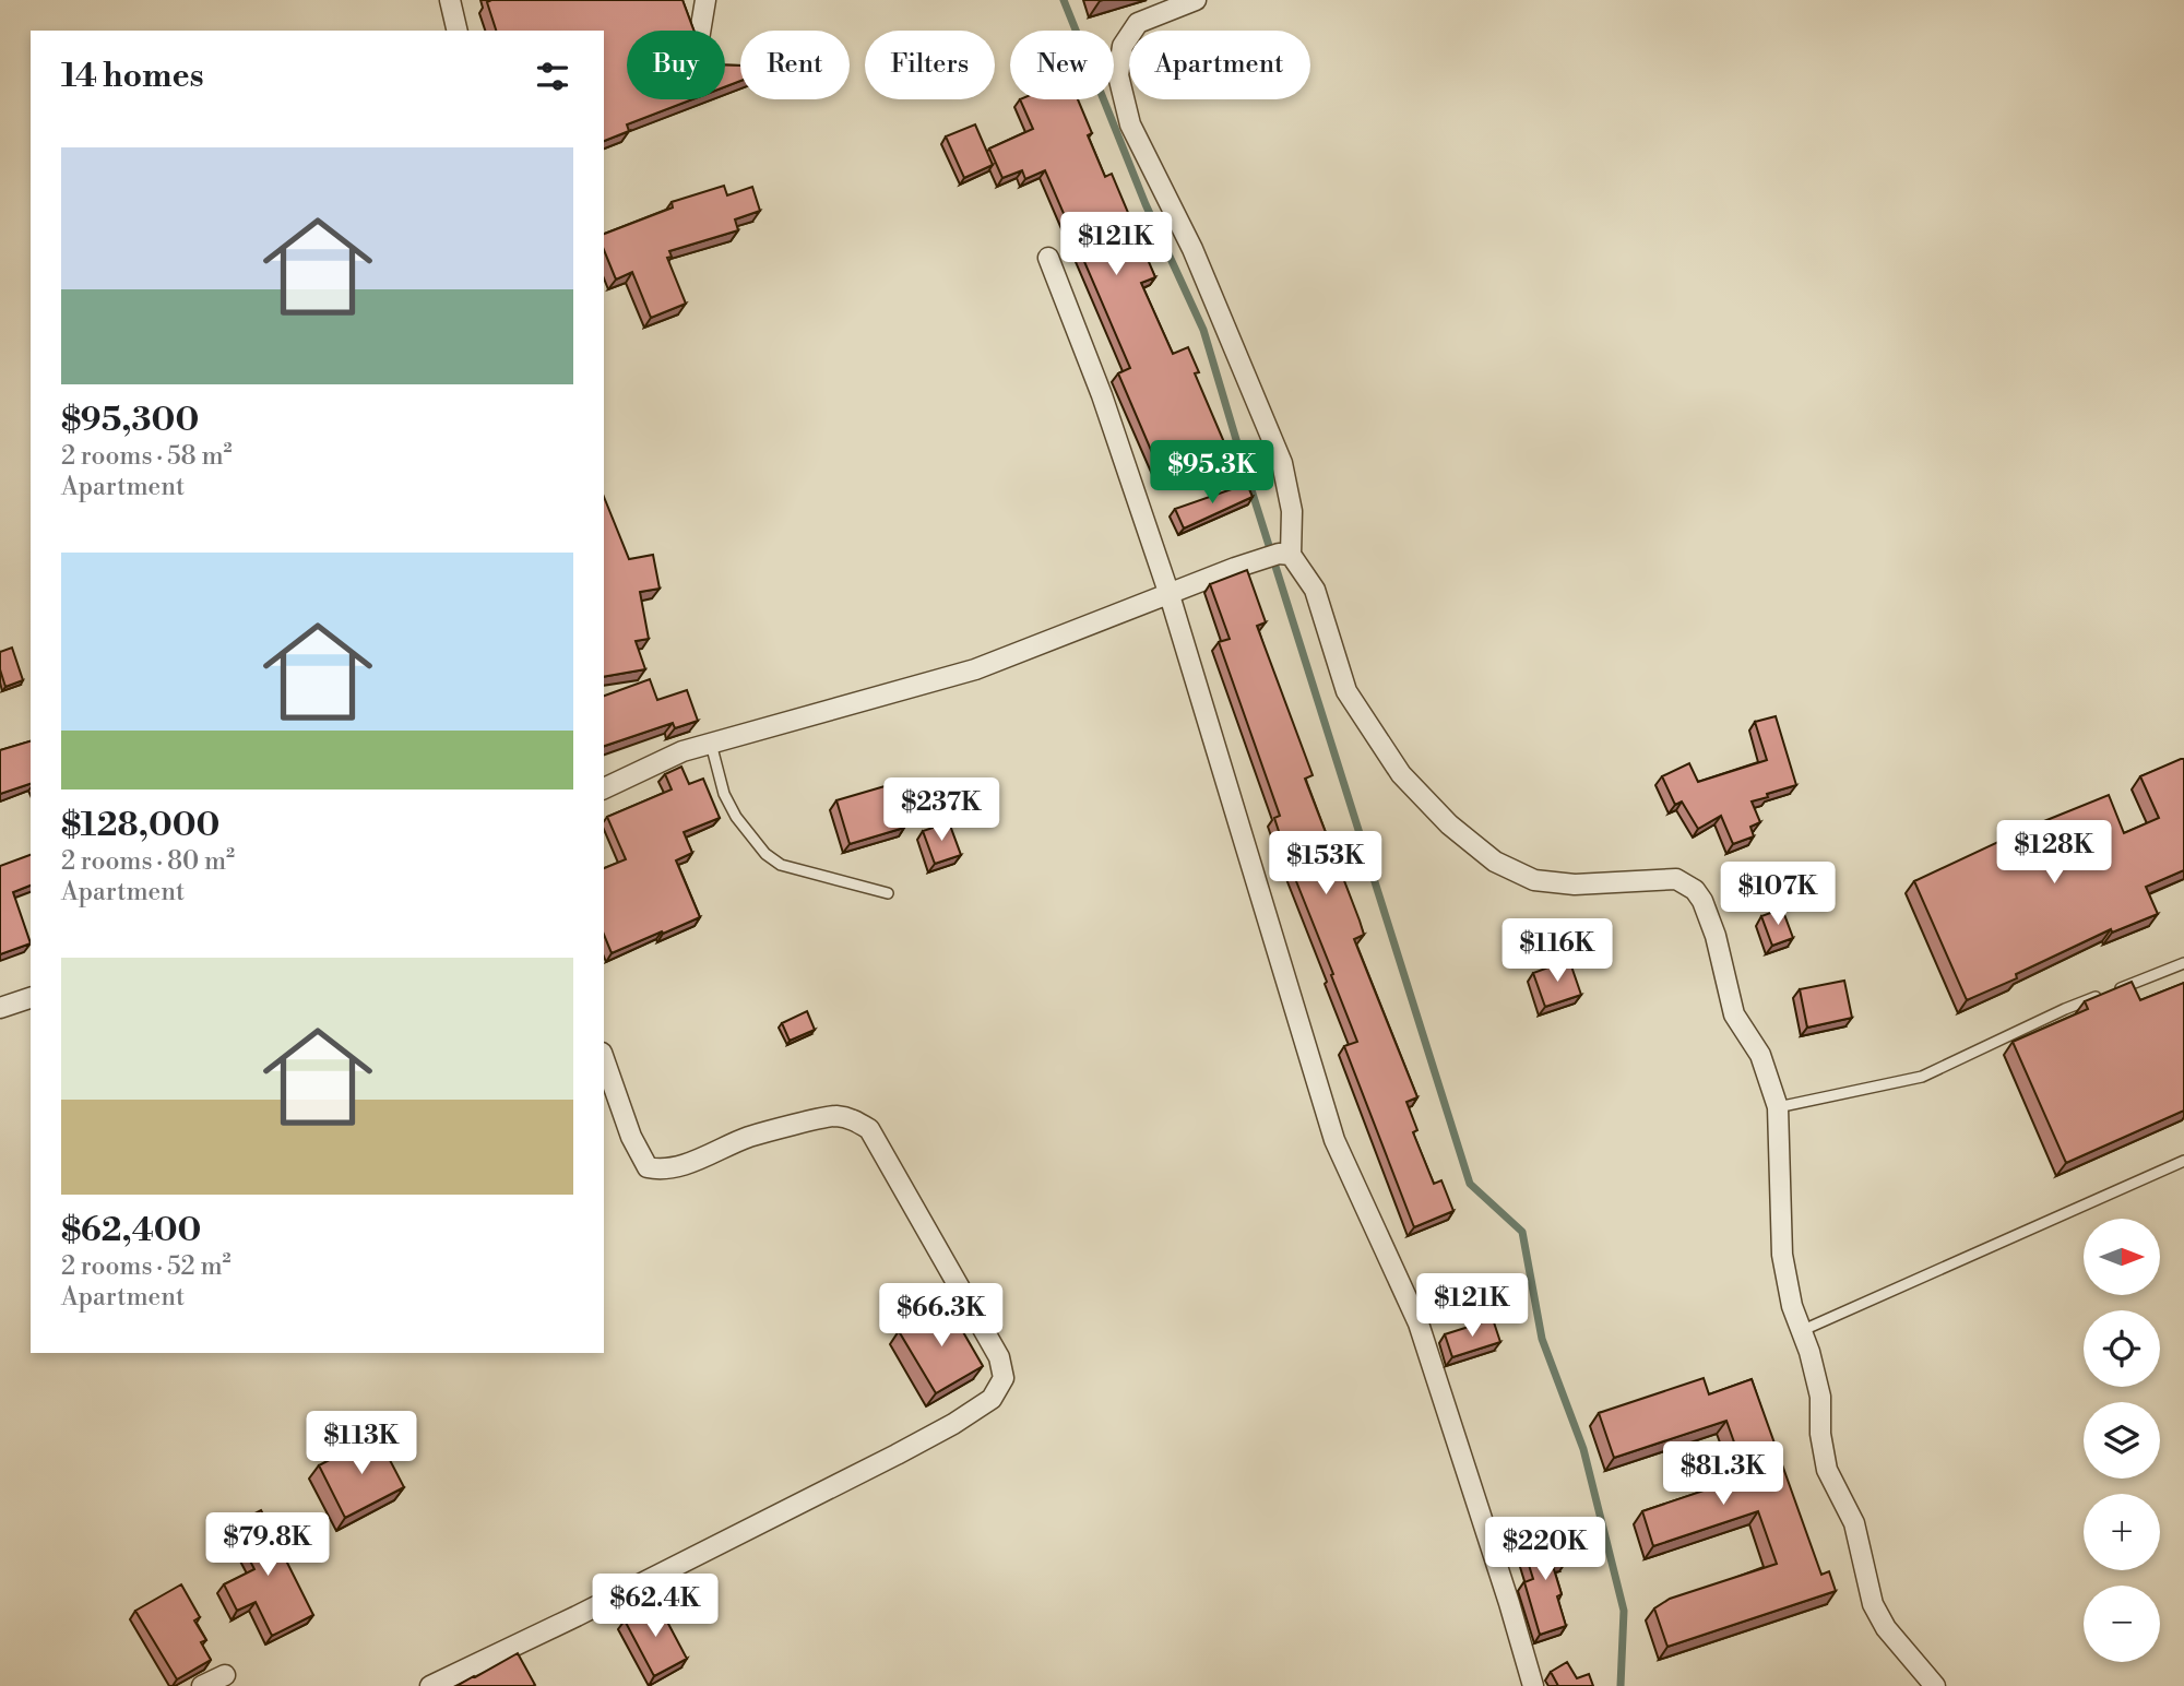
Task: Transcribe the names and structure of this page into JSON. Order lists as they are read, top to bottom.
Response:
{
  "north": "right",
  "page": {
    "chip": [
      "Buy",
      "Rent",
      "Filters",
      "New",
      "Apartment"
    ],
    "heading": "14 homes",
    "list": [
      {
        "name": "$95,300",
        "note": "2 rooms · 58 m² · Apartment"
      },
      {
        "name": "$128,000",
        "note": "2 rooms · 80 m² · Apartment"
      },
      {
        "name": "$62,400",
        "note": "2 rooms · 52 m² · Apartment"
      }
    ],
    "price": [
      "$121K",
      "$95.3K",
      "$237K",
      "$128K",
      "$153K",
      "$107K",
      "$116K",
      "$121K",
      "$66.3K",
      "$113K",
      "$81.3K",
      "$79.8K",
      "$220K",
      "$62.4K"
    ],
    "map_buttons": ["+", "−"]
  }
}
